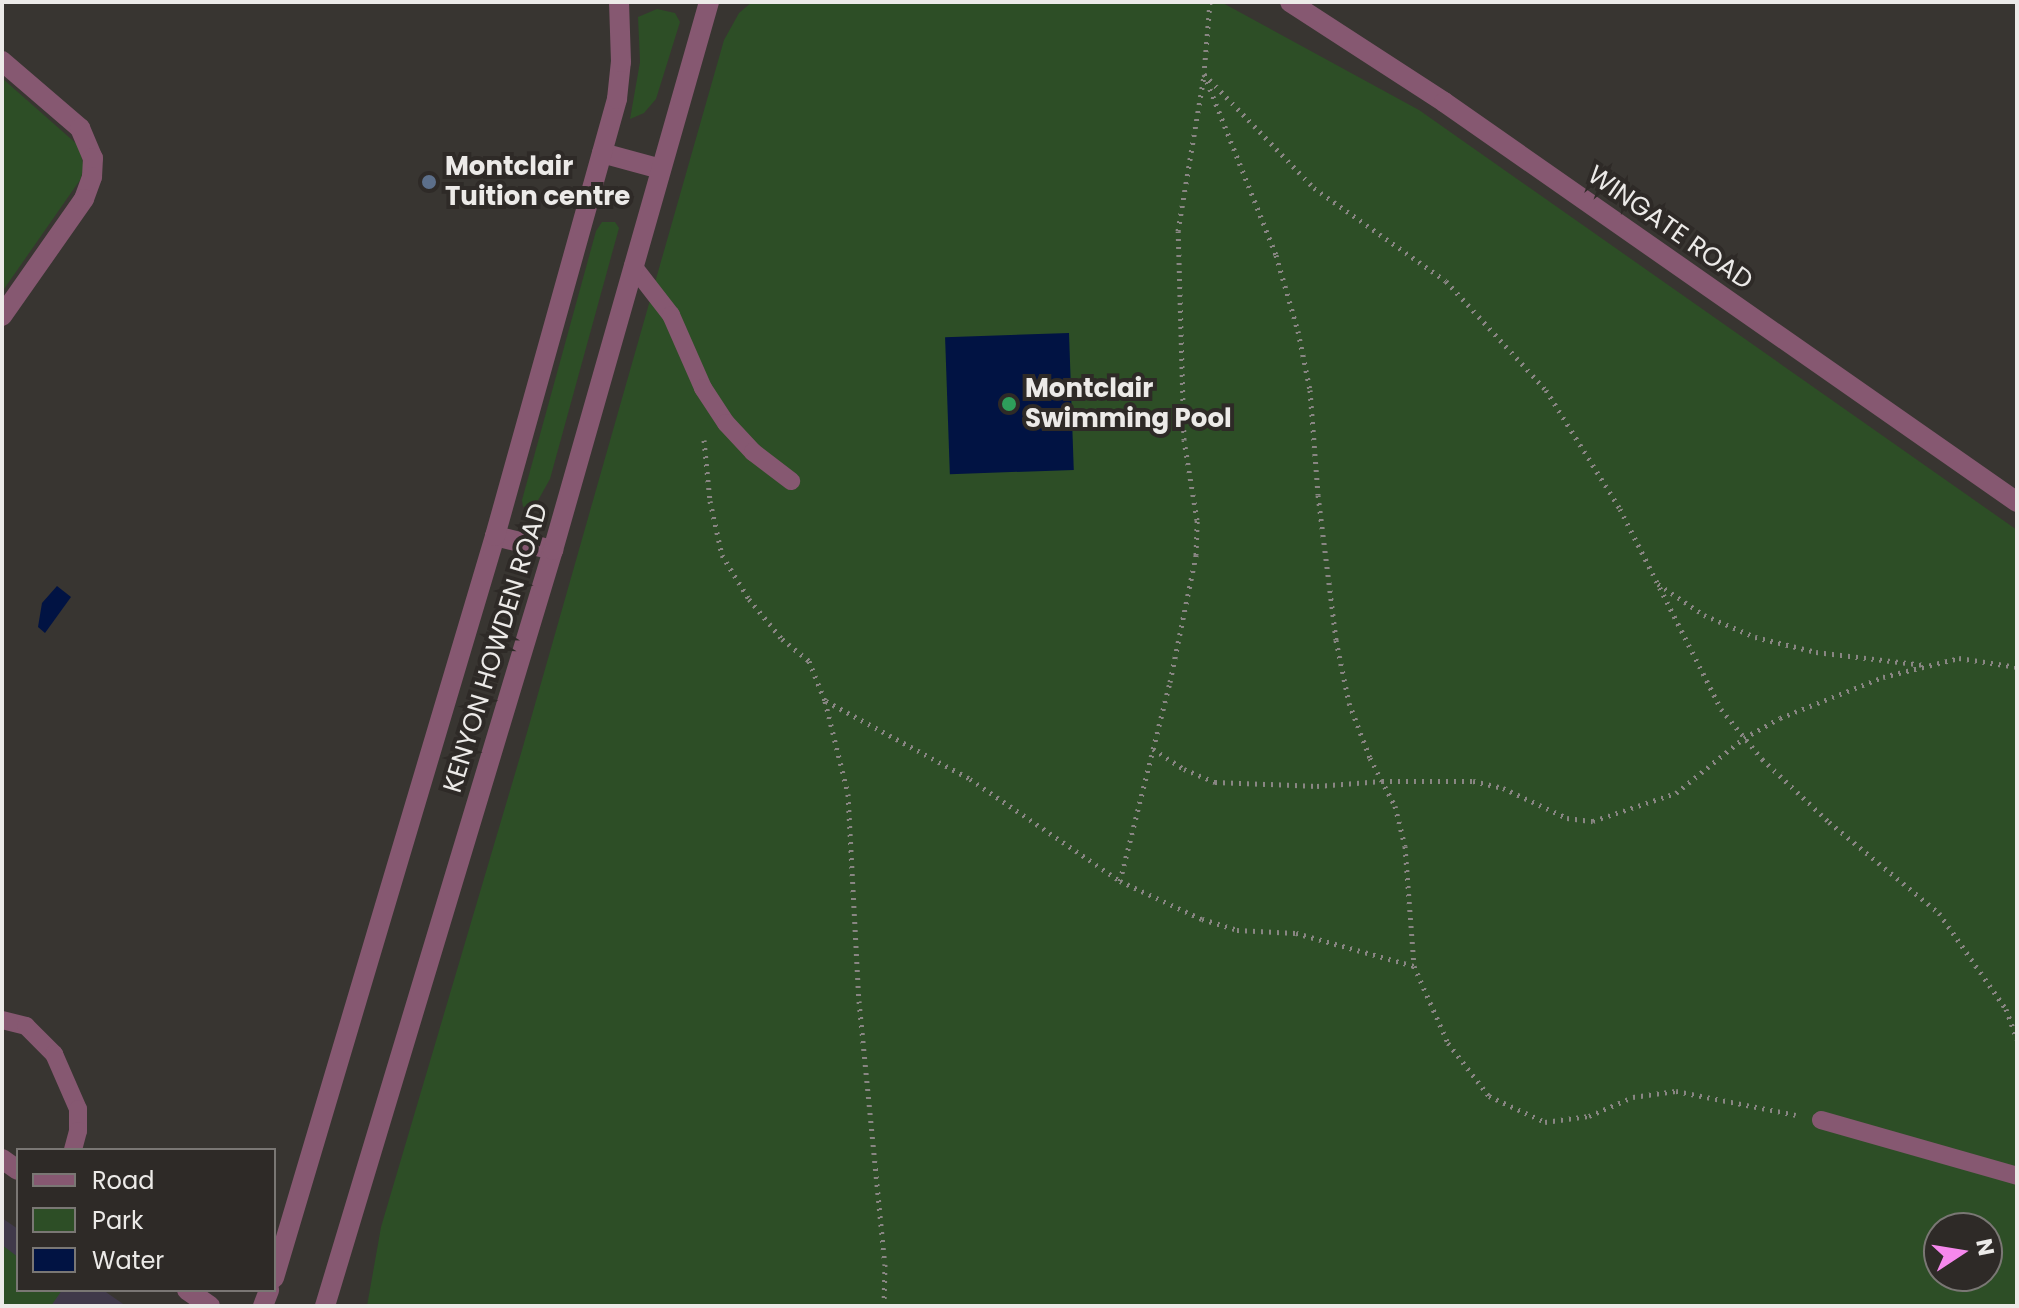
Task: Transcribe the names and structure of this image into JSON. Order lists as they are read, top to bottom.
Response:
{
  "streets": {
    "street": ["WINGATE ROAD", "KENYON HOWDEN ROAD"]
  },
  "places": ["Montclair Tuition centre", "Montclair Swimming Pool"],
  "legend": ["Road", "Park", "Water"],
  "north": "right"
}
